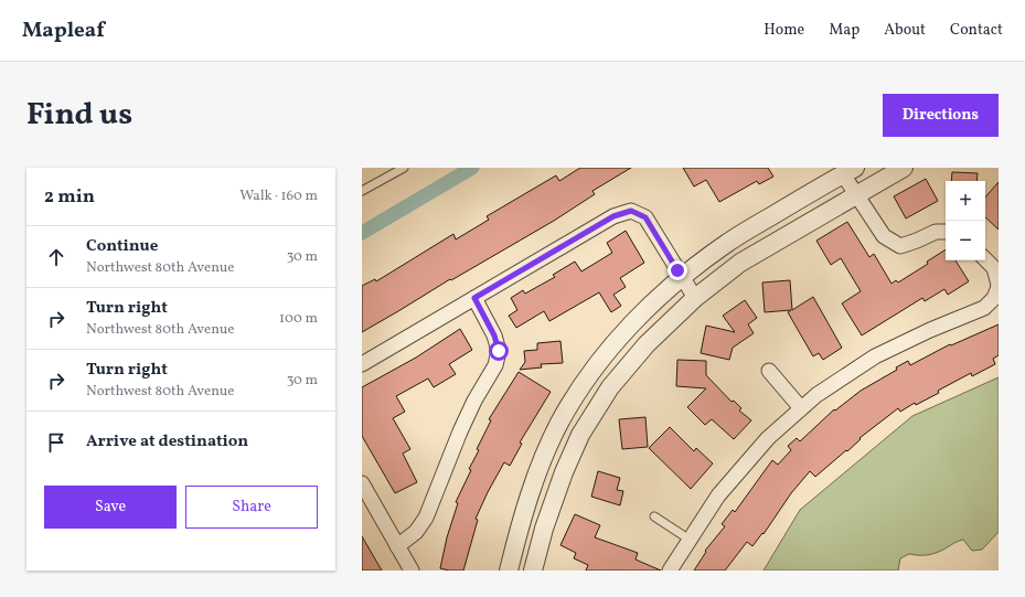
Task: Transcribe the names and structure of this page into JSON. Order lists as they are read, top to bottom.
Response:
{
  "page": {
    "header": "Mapleaf",
    "nav": [
      "Home",
      "Map",
      "About",
      "Contact"
    ],
    "title": "Find us",
    "buttons": [
      "Directions",
      ["Save", "Share"]
    ],
    "heading": ["2 min", "Walk · 160 m"],
    "map_buttons": ["+", "−"],
    "list": [
      ["Continue", "Northwest 80th Avenue", "30 m"],
      ["Turn right", "Northwest 80th Avenue", "100 m"],
      ["Turn right", "Northwest 80th Avenue", "30 m"],
      "Arrive at destination"
    ]
  }
}
